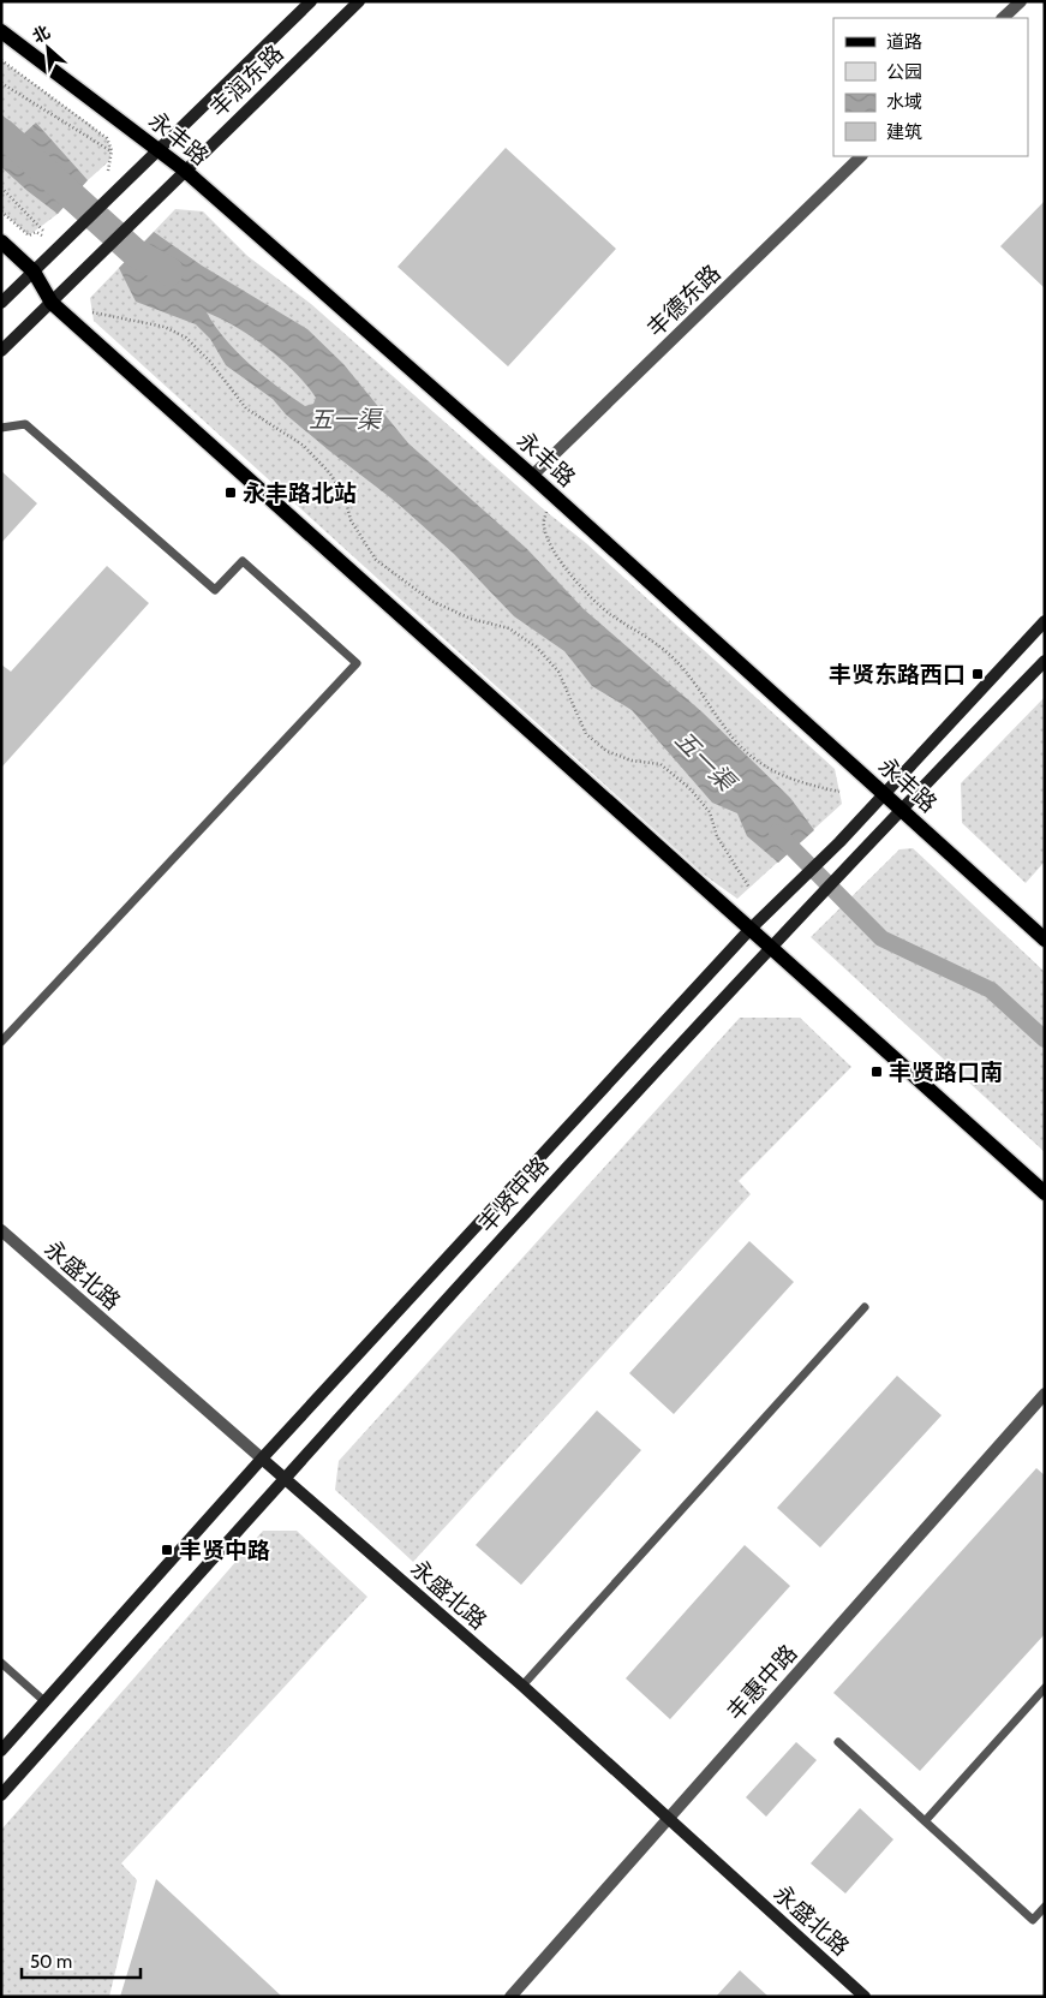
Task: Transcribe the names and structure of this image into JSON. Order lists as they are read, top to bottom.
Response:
{
  "streets": {
    "main road": ["永丰路"],
    "street": [
      "丰润东路",
      "丰德东路",
      "丰贤中路",
      "永盛北路",
      "丰惠中路"
    ]
  },
  "crossings": [
    ["丰润东路", "永丰路"],
    ["永丰路", "丰德东路"],
    ["永丰路", "丰贤中路"],
    ["丰贤中路", "永盛北路"],
    ["永盛北路", "丰惠中路"]
  ],
  "water": ["五一渠"],
  "places": {
    "transit": [
      "永丰路北站",
      "丰贤东路西口",
      "丰贤路口南",
      "丰贤中路"
    ]
  },
  "legend": [
    "道路",
    "公园",
    "水域",
    "建筑"
  ],
  "scale_bar": "50 m",
  "north": "top left"
}
